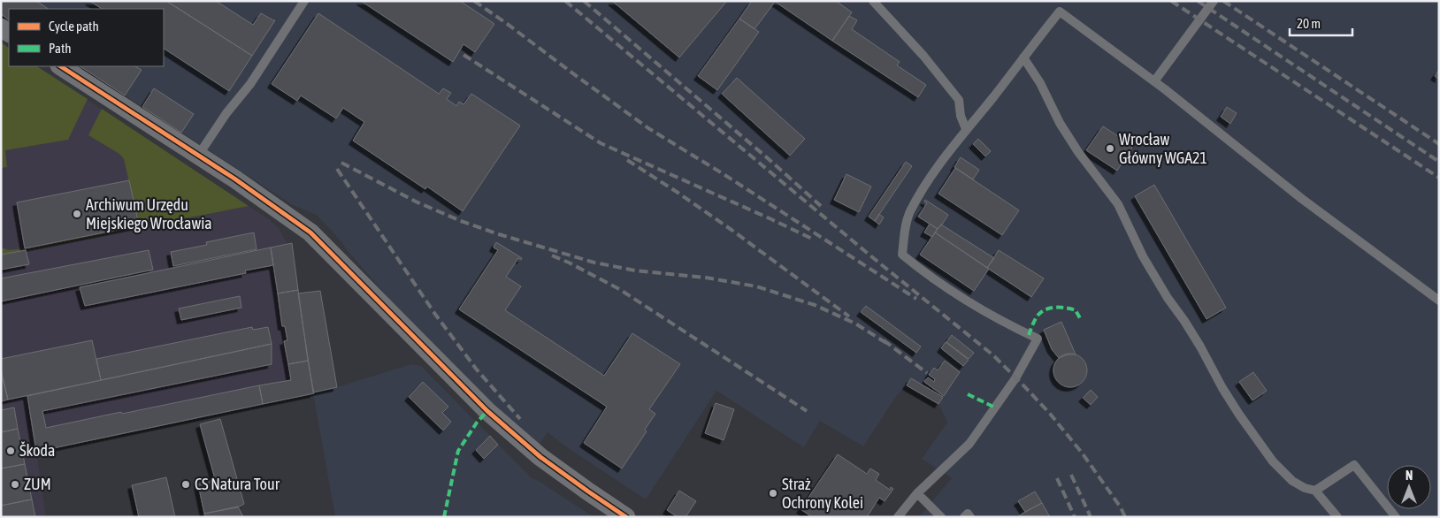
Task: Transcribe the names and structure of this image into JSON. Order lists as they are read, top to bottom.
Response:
{
  "places": [
    "Wrocław Główny WGA21",
    "Archiwum Urzędu Miejskiego Wrocławia",
    "Škoda",
    "ZUM",
    "CS Natura Tour",
    "Straż Ochrony Kolei"
  ],
  "legend": ["Cycle path", "Path"],
  "scale_bar": "20 m",
  "north": "top"
}
